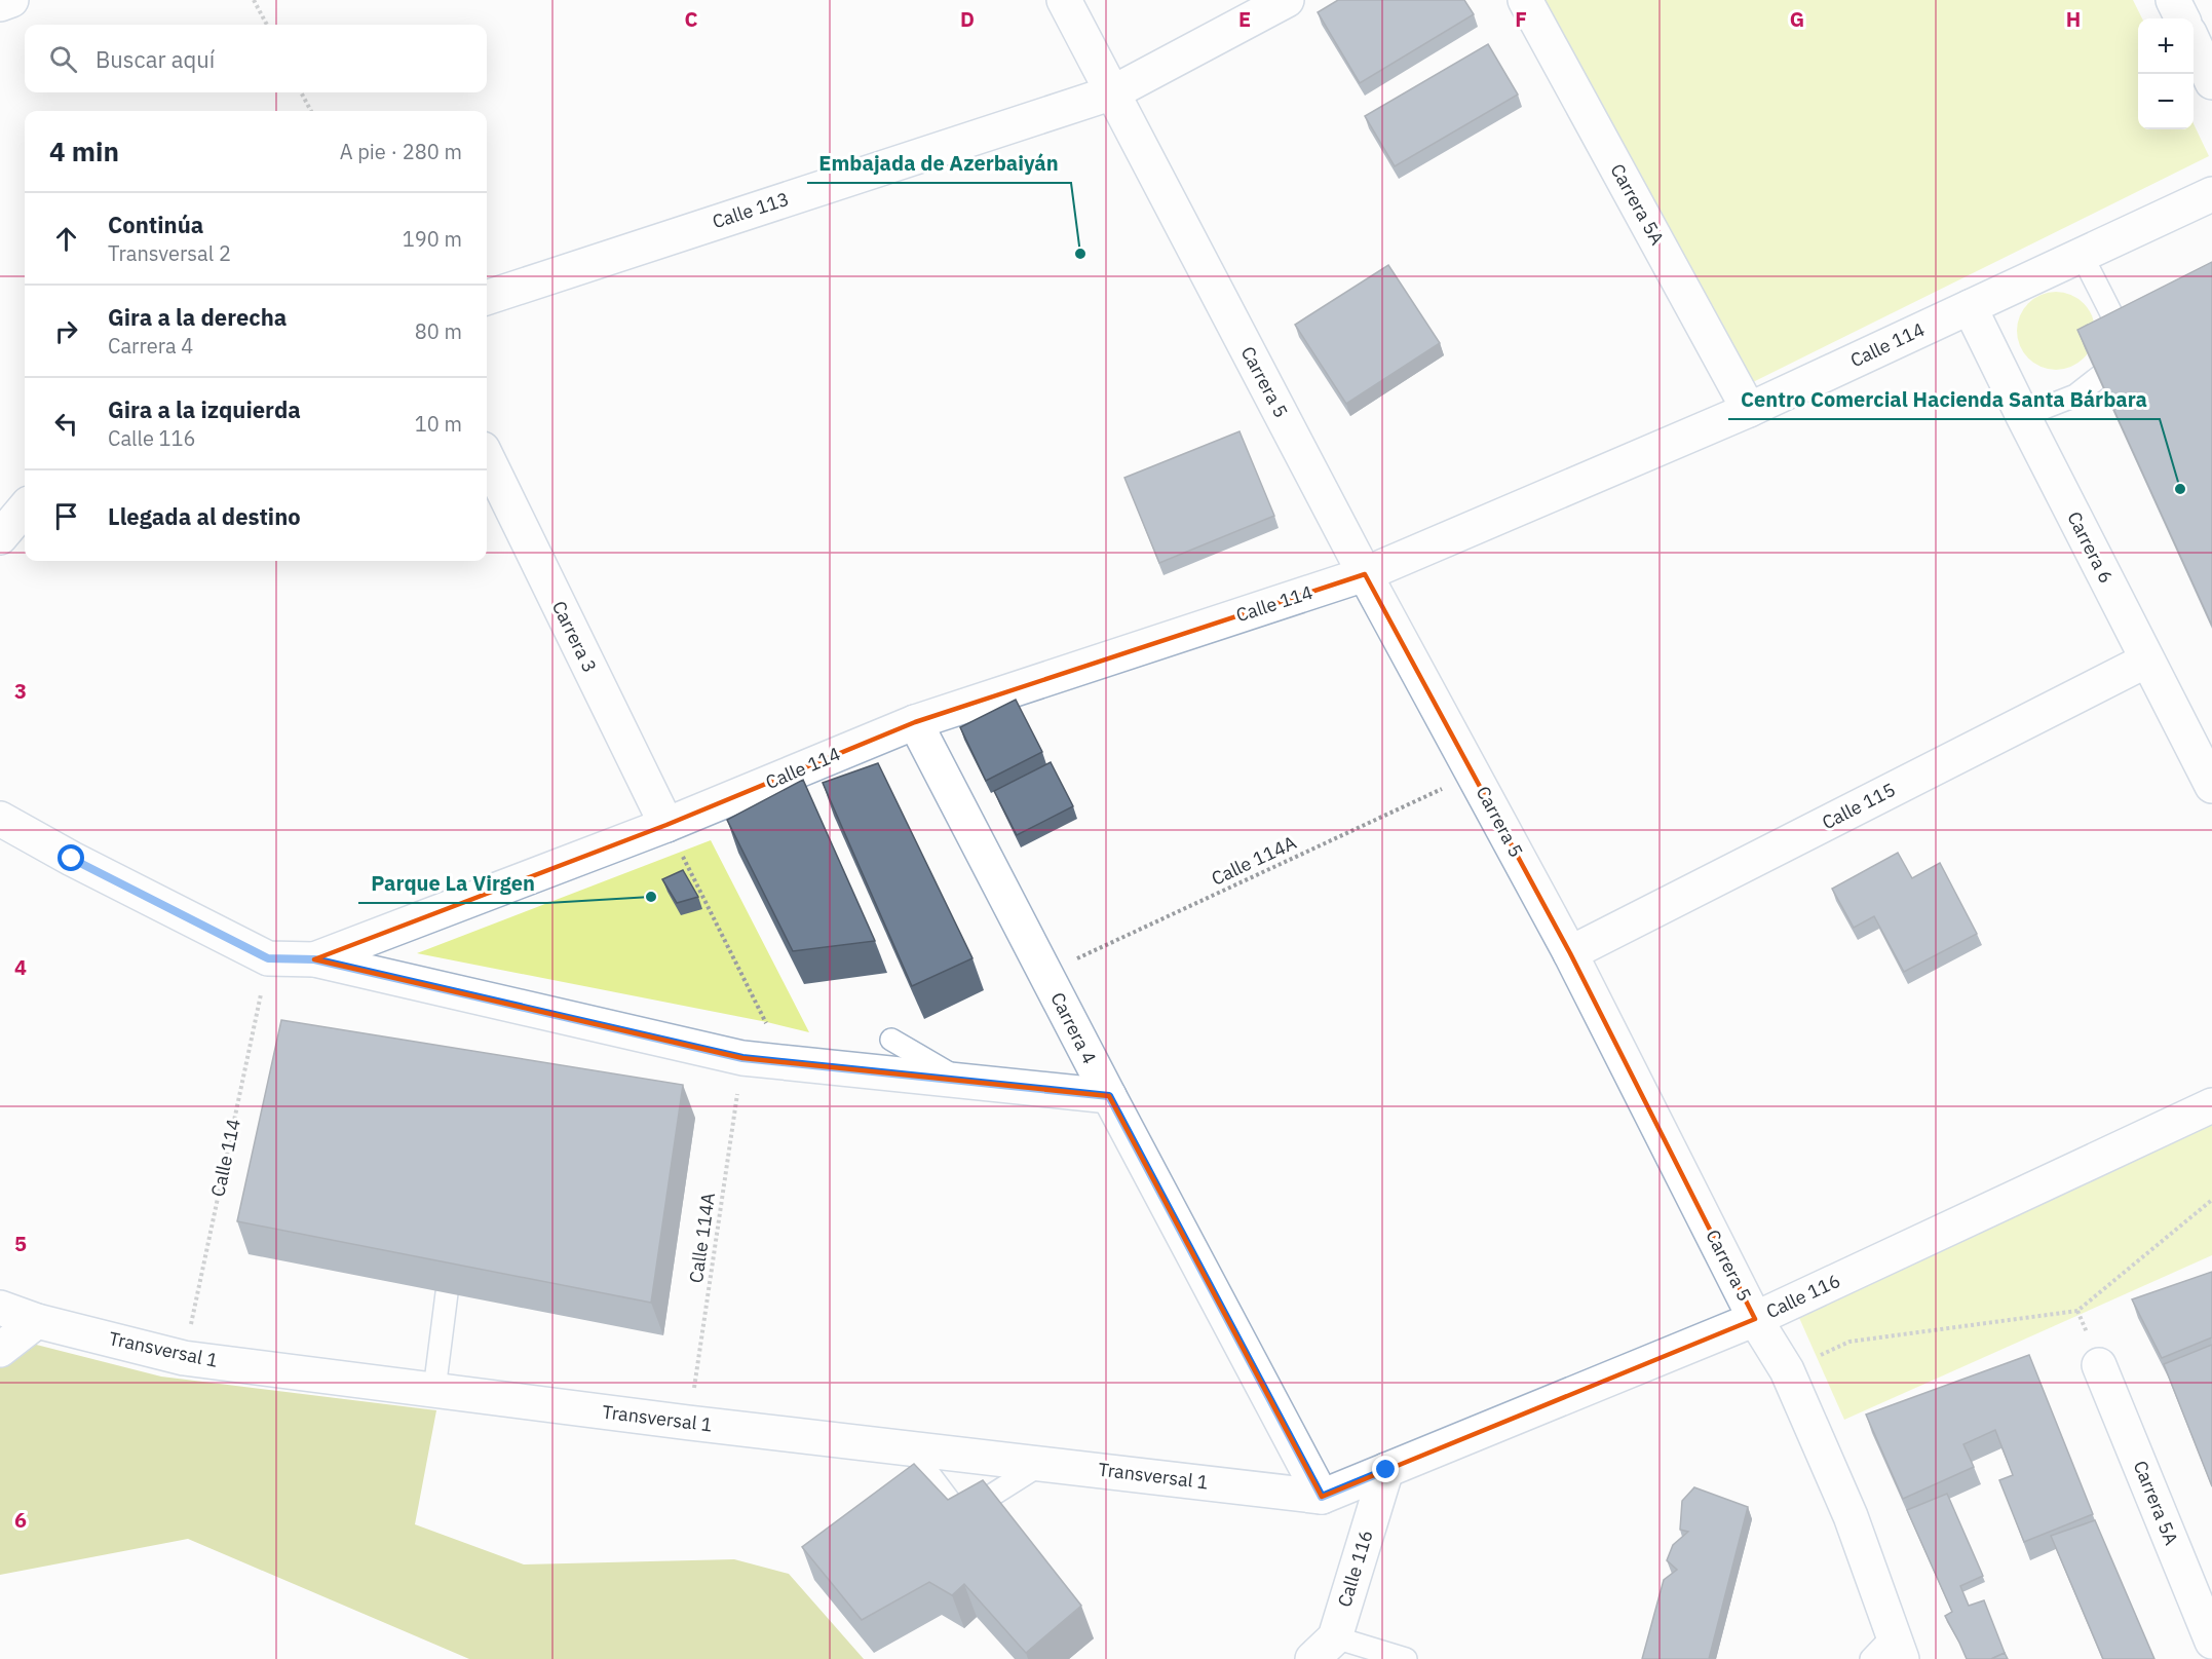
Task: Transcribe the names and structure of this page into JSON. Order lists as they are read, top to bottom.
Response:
{
  "streets": {
    "street": [
      "Carrera 5A",
      "Calle 113",
      "Calle 114",
      "Carrera 5",
      "Carrera 6",
      "Carrera 3",
      "Calle 115",
      "Carrera 4",
      "Calle 116",
      "Transversal 1"
    ],
    "path": ["Calle 114A"]
  },
  "crossings": [
    ["Carrera 5A", "Calle 114"],
    ["Calle 113", "Carrera 5"],
    ["Calle 114", "Carrera 5"],
    ["Calle 114", "Carrera 6"],
    ["Calle 114", "Carrera 3"],
    ["Calle 114", "Carrera 4"],
    ["Calle 114", "Transversal 1"],
    ["Carrera 5", "Calle 115"],
    ["Carrera 5", "Calle 114A"],
    ["Carrera 5", "Calle 116"],
    ["Carrera 6", "Calle 115"],
    ["Calle 114A", "Carrera 4"],
    ["Calle 114A", "Transversal 1"],
    ["Carrera 4", "Calle 116"],
    ["Carrera 4", "Transversal 1"],
    ["Calle 116", "Transversal 1"]
  ],
  "places": ["Embajada de Azerbaiyán", "Centro Comercial Hacienda Santa Bárbara", "Parque La Virgen"],
  "page": {
    "map_buttons": ["+", "−"],
    "search": "Buscar aquí",
    "heading": ["4 min", "A pie · 280 m"],
    "list": [
      ["Continúa", "Transversal 2", "190 m"],
      ["Gira a la derecha", "Carrera 4", "80 m"],
      ["Gira a la izquierda", "Calle 116", "10 m"],
      "Llegada al destino"
    ]
  },
  "grid": {
    "columns": [
      "C",
      "D",
      "E",
      "F",
      "G",
      "H"
    ],
    "rows": [
      "3",
      "4",
      "5",
      "6"
    ]
  }
}
